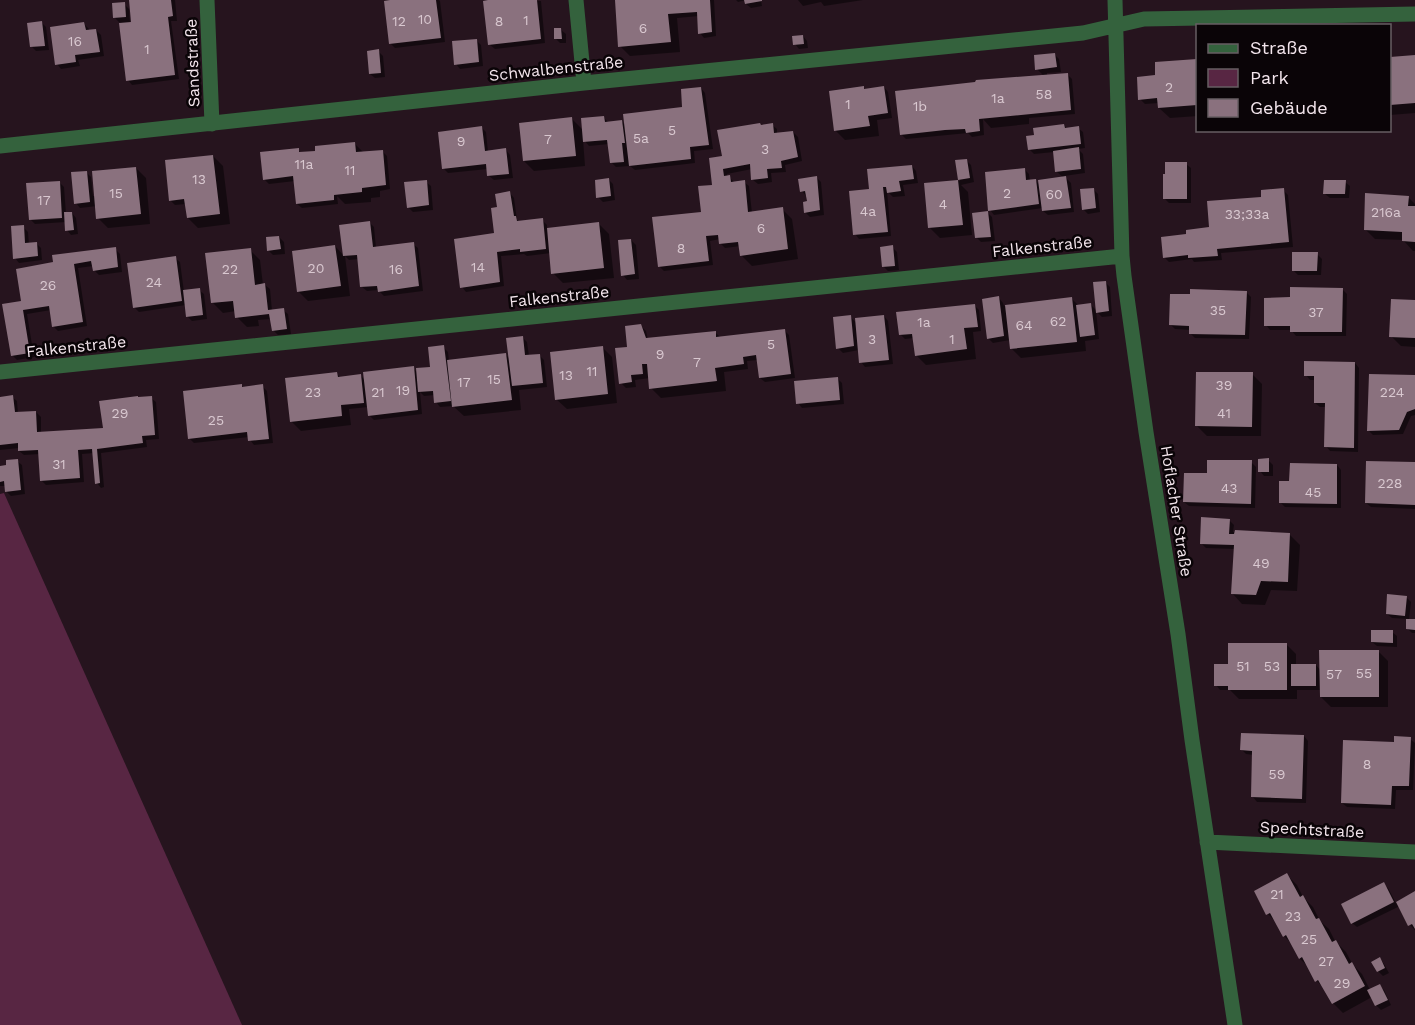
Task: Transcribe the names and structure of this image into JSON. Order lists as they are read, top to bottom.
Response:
{
  "streets": {
    "street": [
      "Sandstraße",
      "Schwalbenstraße",
      "Falkenstraße",
      "Hoflacher Straße",
      "Spechtstraße"
    ]
  },
  "crossings": [
    ["Sandstraße", "Schwalbenstraße"],
    ["Schwalbenstraße", "Hoflacher Straße"],
    ["Falkenstraße", "Hoflacher Straße"],
    ["Hoflacher Straße", "Spechtstraße"]
  ],
  "house_numbers": [
    "10",
    "1",
    "12",
    "8",
    "6",
    "16",
    "1",
    "2",
    "58",
    "1a",
    "1",
    "1b",
    "5",
    "5a",
    "7",
    "9",
    "3",
    "11a",
    "11",
    "13",
    "15",
    "2",
    "60",
    "17",
    "4",
    "4a",
    "216a",
    "33;33a",
    "6",
    "8",
    "14",
    "20",
    "22",
    "16",
    "24",
    "26",
    "35",
    "37",
    "62",
    "1a",
    "64",
    "3",
    "1",
    "5",
    "9",
    "7",
    "11",
    "13",
    "15",
    "17",
    "39",
    "19",
    "23",
    "21",
    "224",
    "29",
    "41",
    "25",
    "31",
    "228",
    "43",
    "45",
    "49",
    "51",
    "53",
    "55",
    "57",
    "8",
    "59",
    "21",
    "23",
    "25",
    "27",
    "29"
  ],
  "legend": ["Straße", "Park", "Gebäude"]
}
